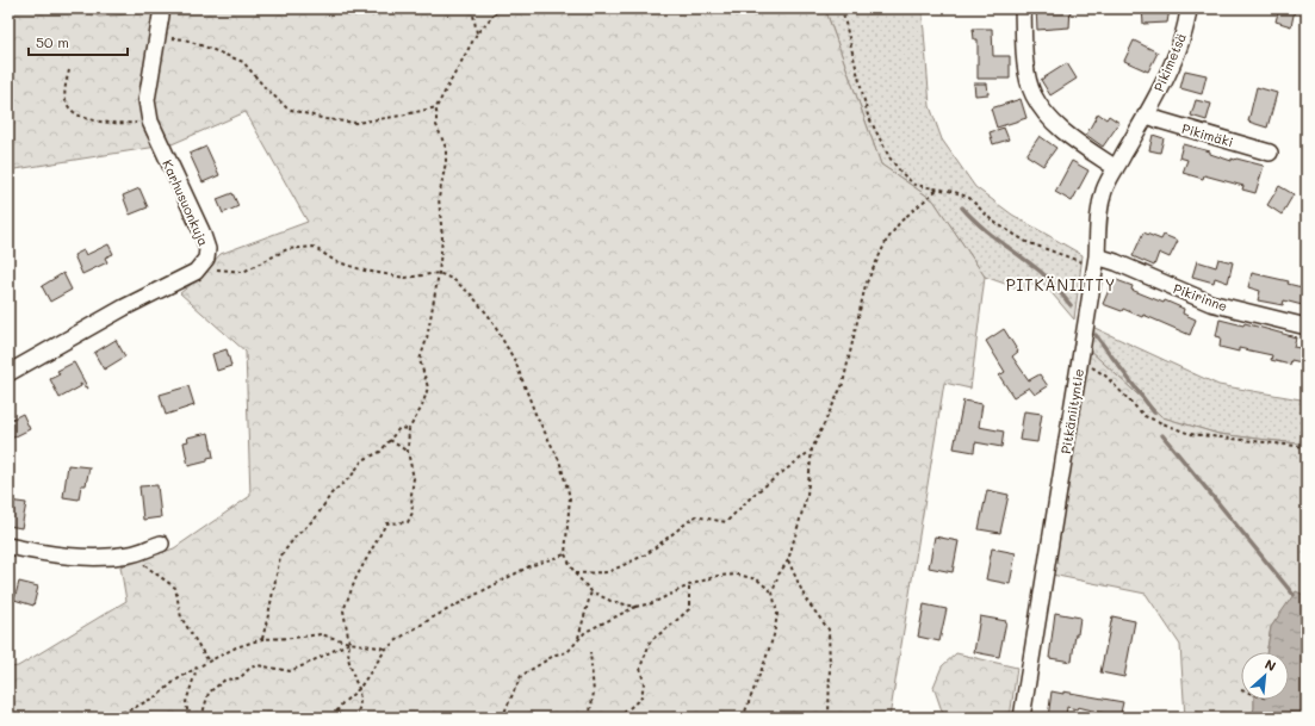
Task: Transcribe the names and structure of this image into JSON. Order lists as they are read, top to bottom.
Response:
{
  "streets": {
    "street": [
      "Pikimetsä",
      "Pikimäki",
      "Karhusuonkuja",
      "Pikirinne",
      "Pitkäniityntie"
    ]
  },
  "crossings": [
    ["Pikimetsä", "Pikimäki"],
    ["Pikimetsä", "Pitkäniityntie"],
    ["Pikimäki", "Pitkäniityntie"],
    ["Pikirinne", "Pitkäniityntie"]
  ],
  "districts": ["PITKÄNIITTY"],
  "scale_bar": "50 m",
  "north": "top right"
}
